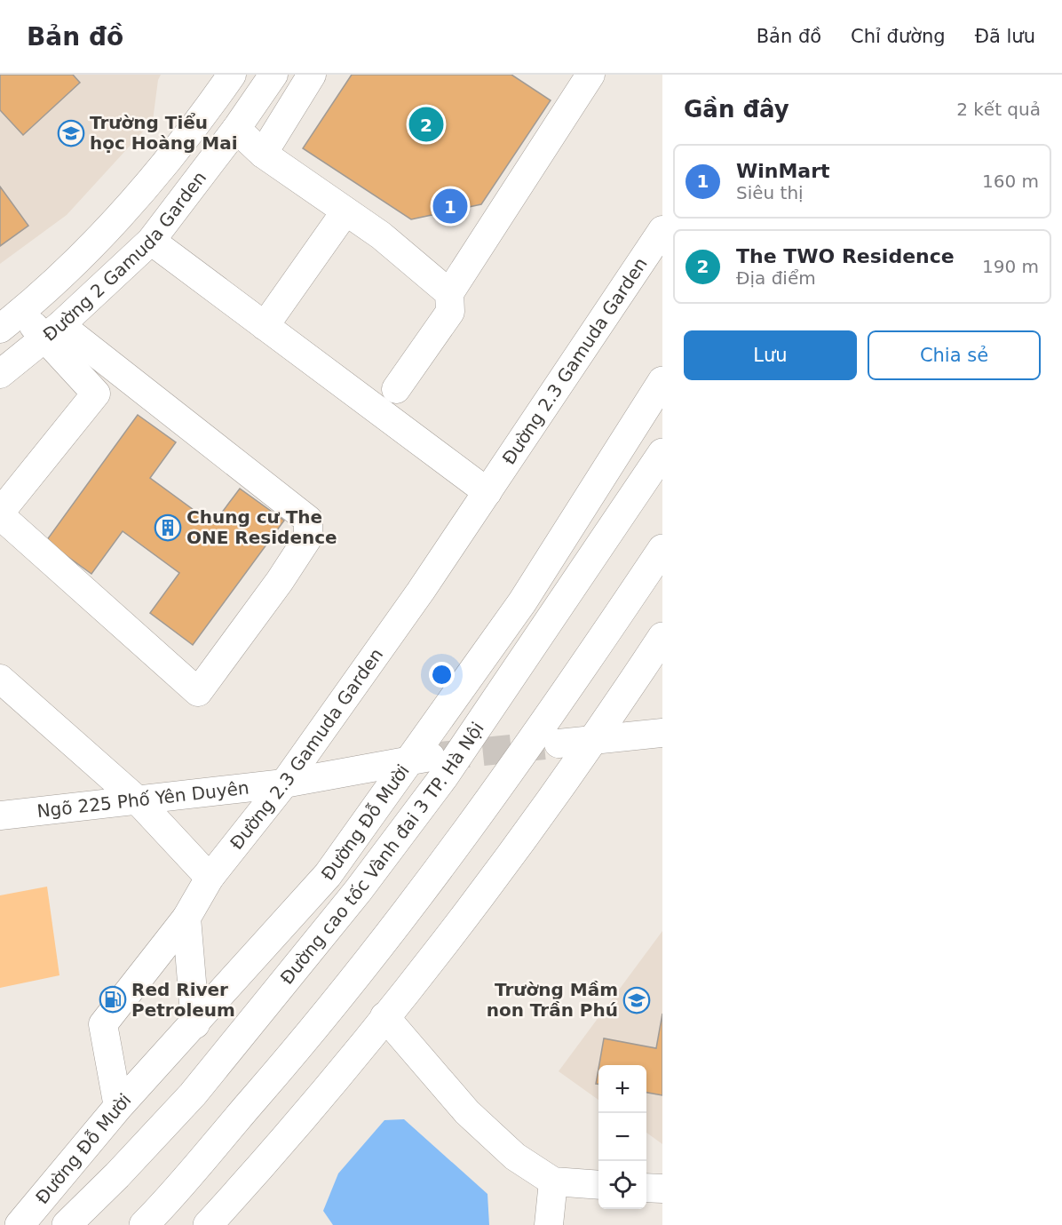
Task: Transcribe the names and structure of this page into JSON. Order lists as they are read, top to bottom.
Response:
{
  "streets": {
    "main road": ["Đường Đỗ Mười", "Đường cao tốc Vành đai 3 TP. Hà Nội"],
    "street": ["Đường 2 Gamuda Garden", "Đường 2.3 Gamuda Garden", "Ngõ 225 Phố Yên Duyên"]
  },
  "crossings": [
    ["Đường 2.3 Gamuda Garden", "Ngõ 225 Phố Yên Duyên"],
    ["Đường 2.3 Gamuda Garden", "Đường Đỗ Mười"],
    ["Ngõ 225 Phố Yên Duyên", "Đường Đỗ Mười"]
  ],
  "places": {
    "school or university": ["Trường Tiểu học Hoàng Mai", "Trường Mầm non Trần Phú"],
    "building": ["Chung cư The ONE Residence"],
    "fuel station": ["Red River Petroleum"]
  },
  "page": {
    "header": "Bản đồ",
    "nav": ["Bản đồ", "Chỉ đường", "Đã lưu"],
    "heading": ["Gần đây", "2 kết quả"],
    "pins": ["2", "1"],
    "list": [
      {
        "mark": "1",
        "name": "WinMart",
        "note": "Siêu thị",
        "value": "160 m"
      },
      {
        "mark": "2",
        "name": "The TWO Residence",
        "note": "Địa điểm",
        "value": "190 m"
      }
    ],
    "buttons": ["Lưu", "Chia sẻ"],
    "map_buttons": ["+", "−"]
  }
}
